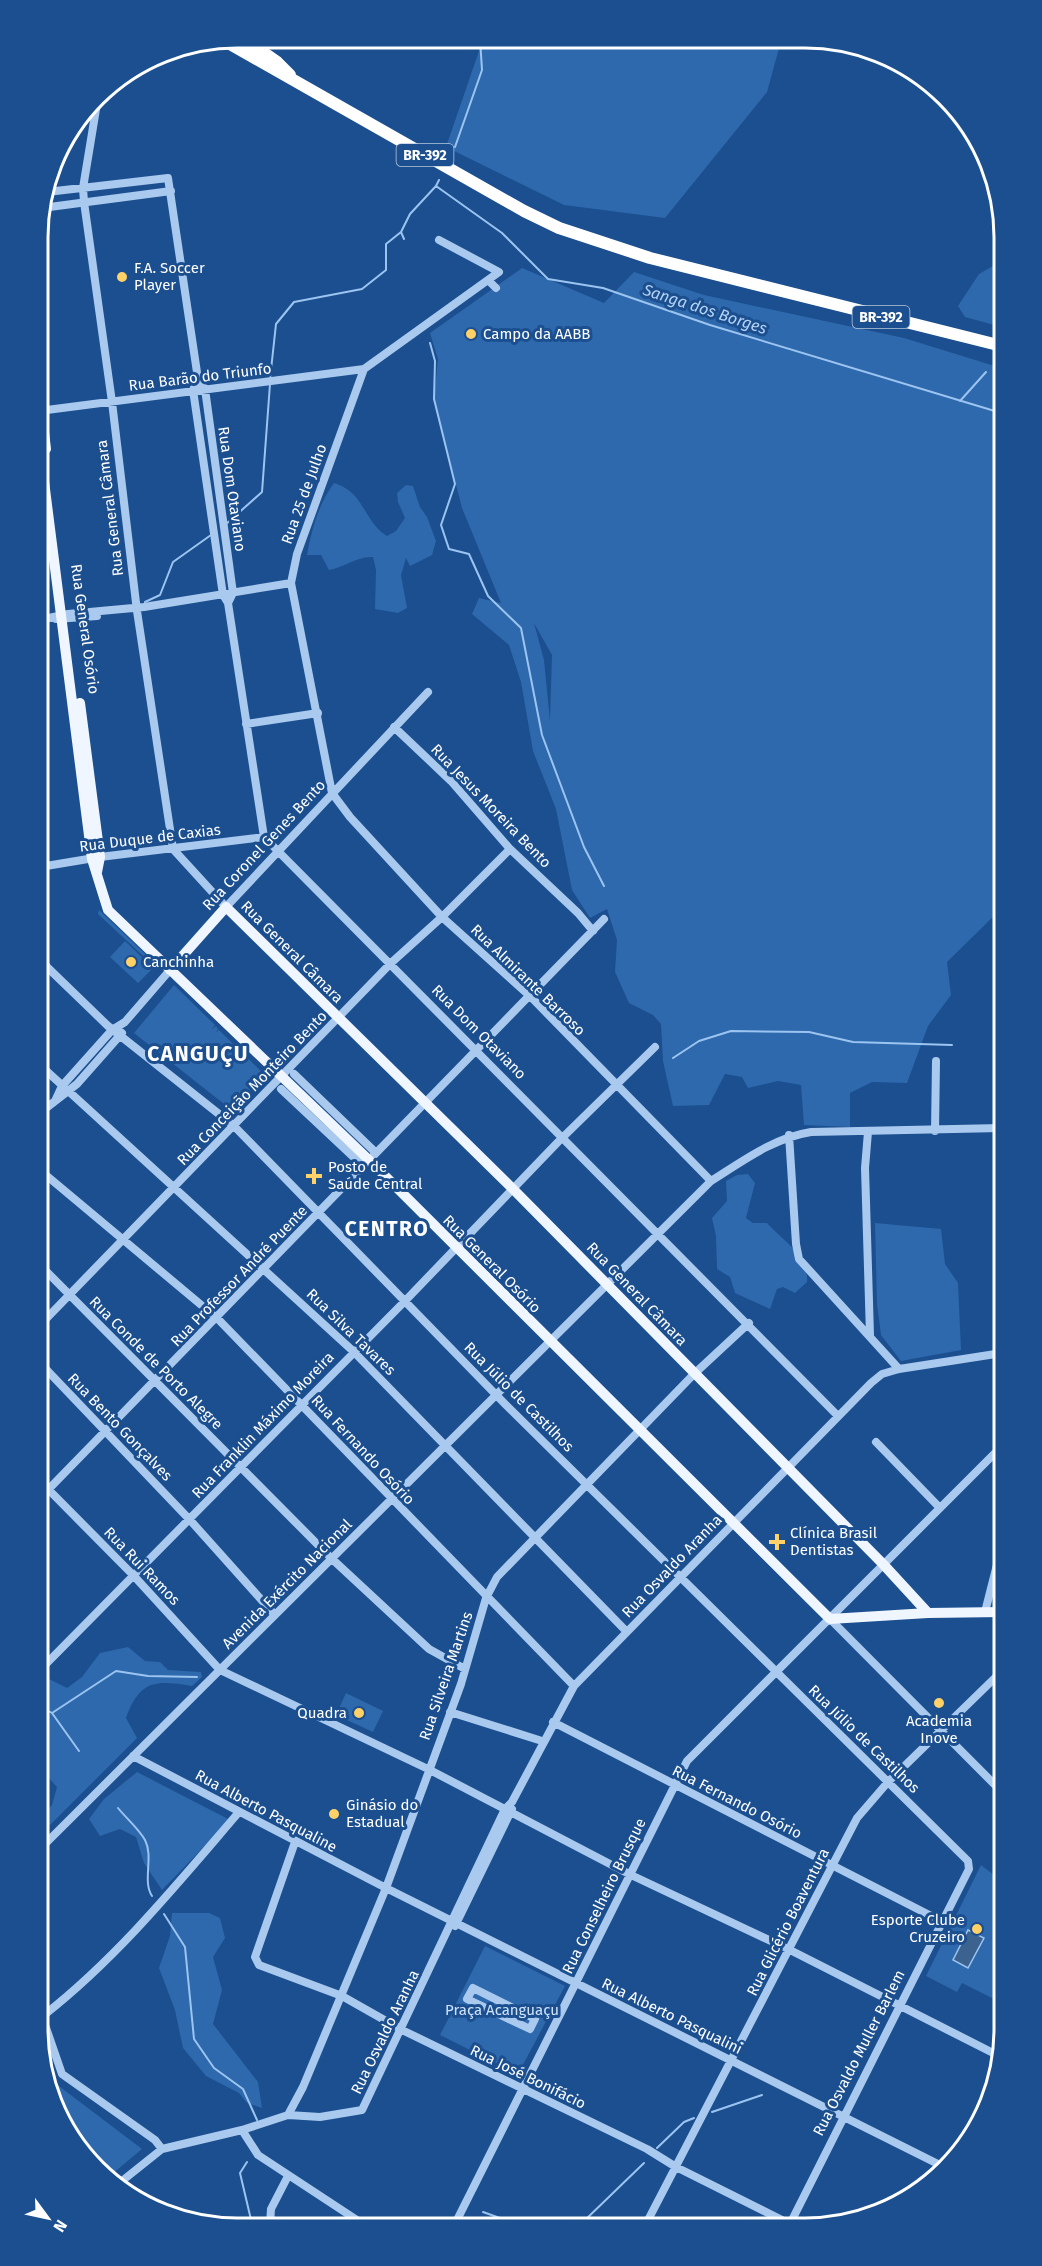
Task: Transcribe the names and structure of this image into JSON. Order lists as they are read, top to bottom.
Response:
{
  "streets": {
    "highway": ["BR-392"],
    "main road": ["Rua General Câmara", "Rua General Osório", "Rua Coronel Genes Bento"],
    "street": [
      "Rua Barão do Triunfo",
      "Rua Dom Otaviano",
      "Rua 25 de Julho",
      "Rua Jesus Moreira Bento",
      "Rua Duque de Caxias",
      "Rua Almirante Barroso",
      "Rua Conceição Monteiro Bento",
      "Rua Professor André Puente",
      "Rua Silva Tavares",
      "Rua Conde de Porto Alegre",
      "Rua Júlio de Castilhos",
      "Rua Franklin Máximo Moreira",
      "Rua Bento Gonçalves",
      "Rua Fernando Osório",
      "Rua Rui Ramos",
      "Rua Osvaldo Aranha",
      "Avenida Exército Nacional",
      "Rua Silveira Martins",
      "Rua Alberto Pasqualine",
      "Rua Conselheiro Brusque",
      "Rua Glicério Boaventura",
      "Rua Alberto Pasqualini",
      "Rua Osvaldo Muller Barlem",
      "Rua José Bonifácio"
    ]
  },
  "crossings": [
    ["Rua Barão do Triunfo", "Rua Dom Otaviano"],
    ["Rua Barão do Triunfo", "Rua 25 de Julho"],
    ["Rua Barão do Triunfo", "Rua General Câmara"],
    ["Rua Dom Otaviano", "Rua General Câmara"],
    ["Rua Dom Otaviano", "Rua Duque de Caxias"],
    ["Rua Dom Otaviano", "Rua Coronel Genes Bento"],
    ["Rua Dom Otaviano", "Rua Conceição Monteiro Bento"],
    ["Rua Dom Otaviano", "Rua Professor André Puente"],
    ["Rua Dom Otaviano", "Rua Franklin Máximo Moreira"],
    ["Rua Dom Otaviano", "Rua Osvaldo Aranha"],
    ["Rua Dom Otaviano", "Avenida Exército Nacional"],
    ["Rua Dom Otaviano", "Rua Silveira Martins"],
    ["Rua 25 de Julho", "Rua Coronel Genes Bento"],
    ["Rua 25 de Julho", "Rua Almirante Barroso"],
    ["Rua General Câmara", "Rua Duque de Caxias"],
    ["Rua General Câmara", "Rua Coronel Genes Bento"],
    ["Rua General Câmara", "Rua Conceição Monteiro Bento"],
    ["Rua General Câmara", "Rua Professor André Puente"],
    ["Rua General Câmara", "Rua Franklin Máximo Moreira"],
    ["Rua General Câmara", "Rua Osvaldo Aranha"],
    ["Rua General Câmara", "Avenida Exército Nacional"],
    ["Rua General Câmara", "Rua Silveira Martins"],
    ["Rua General Câmara", "Rua Conselheiro Brusque"],
    ["Rua General Osório", "Rua Duque de Caxias"],
    ["Rua General Osório", "Rua Coronel Genes Bento"],
    ["Rua General Osório", "Rua Conceição Monteiro Bento"],
    ["Rua General Osório", "Rua Professor André Puente"],
    ["Rua General Osório", "Rua Franklin Máximo Moreira"],
    ["Rua General Osório", "Rua Osvaldo Aranha"],
    ["Rua General Osório", "Avenida Exército Nacional"],
    ["Rua General Osório", "Rua Silveira Martins"],
    ["Rua General Osório", "Rua Conselheiro Brusque"],
    ["Rua Jesus Moreira Bento", "Rua Coronel Genes Bento"],
    ["Rua Jesus Moreira Bento", "Rua Conceição Monteiro Bento"],
    ["Rua Jesus Moreira Bento", "Rua Professor André Puente"],
    ["Rua Coronel Genes Bento", "Rua Almirante Barroso"],
    ["Rua Coronel Genes Bento", "Rua Silva Tavares"],
    ["Rua Coronel Genes Bento", "Rua Júlio de Castilhos"],
    ["Rua Almirante Barroso", "Rua Conceição Monteiro Bento"],
    ["Rua Almirante Barroso", "Rua Professor André Puente"],
    ["Rua Almirante Barroso", "Rua Franklin Máximo Moreira"],
    ["Rua Almirante Barroso", "Avenida Exército Nacional"],
    ["Rua Conceição Monteiro Bento", "Rua Silva Tavares"],
    ["Rua Conceição Monteiro Bento", "Rua Conde de Porto Alegre"],
    ["Rua Conceição Monteiro Bento", "Rua Júlio de Castilhos"],
    ["Rua Conceição Monteiro Bento", "Rua Fernando Osório"],
    ["Rua Professor André Puente", "Rua Silva Tavares"],
    ["Rua Professor André Puente", "Rua Conde de Porto Alegre"],
    ["Rua Professor André Puente", "Rua Júlio de Castilhos"],
    ["Rua Professor André Puente", "Rua Bento Gonçalves"],
    ["Rua Professor André Puente", "Rua Fernando Osório"],
    ["Rua Silva Tavares", "Rua Franklin Máximo Moreira"],
    ["Rua Silva Tavares", "Rua Osvaldo Aranha"],
    ["Rua Silva Tavares", "Avenida Exército Nacional"],
    ["Rua Silva Tavares", "Rua Silveira Martins"],
    ["Rua Conde de Porto Alegre", "Rua Franklin Máximo Moreira"],
    ["Rua Conde de Porto Alegre", "Avenida Exército Nacional"],
    ["Rua Conde de Porto Alegre", "Rua Silveira Martins"],
    ["Rua Júlio de Castilhos", "Rua Franklin Máximo Moreira"],
    ["Rua Júlio de Castilhos", "Rua Osvaldo Aranha"],
    ["Rua Júlio de Castilhos", "Avenida Exército Nacional"],
    ["Rua Júlio de Castilhos", "Rua Silveira Martins"],
    ["Rua Júlio de Castilhos", "Rua Conselheiro Brusque"],
    ["Rua Júlio de Castilhos", "Rua Glicério Boaventura"],
    ["Rua Júlio de Castilhos", "Rua Osvaldo Muller Barlem"],
    ["Rua Franklin Máximo Moreira", "Rua Bento Gonçalves"],
    ["Rua Franklin Máximo Moreira", "Rua Fernando Osório"],
    ["Rua Franklin Máximo Moreira", "Rua Rui Ramos"],
    ["Rua Bento Gonçalves", "Avenida Exército Nacional"],
    ["Rua Fernando Osório", "Rua Osvaldo Aranha"],
    ["Rua Fernando Osório", "Avenida Exército Nacional"],
    ["Rua Fernando Osório", "Rua Silveira Martins"],
    ["Rua Fernando Osório", "Rua Conselheiro Brusque"],
    ["Rua Fernando Osório", "Rua Glicério Boaventura"],
    ["Rua Fernando Osório", "Rua Osvaldo Muller Barlem"],
    ["Rua Rui Ramos", "Avenida Exército Nacional"],
    ["Rua Osvaldo Aranha", "Rua Silveira Martins"],
    ["Rua Osvaldo Aranha", "Rua Alberto Pasqualini"],
    ["Rua Osvaldo Aranha", "Rua José Bonifácio"],
    ["Avenida Exército Nacional", "Rua Alberto Pasqualine"],
    ["Rua Silveira Martins", "Rua Alberto Pasqualine"],
    ["Rua Silveira Martins", "Rua Alberto Pasqualini"],
    ["Rua Silveira Martins", "Rua José Bonifácio"],
    ["Rua Alberto Pasqualine", "Rua Alberto Pasqualini"],
    ["Rua Alberto Pasqualine", "Rua José Bonifácio"],
    ["Rua Conselheiro Brusque", "Rua Alberto Pasqualini"],
    ["Rua Conselheiro Brusque", "Rua José Bonifácio"],
    ["Rua Glicério Boaventura", "Rua Alberto Pasqualini"],
    ["Rua Glicério Boaventura", "Rua José Bonifácio"],
    ["Rua Alberto Pasqualini", "Rua Osvaldo Muller Barlem"]
  ],
  "districts": ["CANGUÇU", "CENTRO"],
  "water": ["Sanga dos Borges"],
  "parks": ["Praça Acanguaçu"],
  "places": {
    "other": [
      "F.A. Soccer Player",
      "Campo da AABB",
      "Canchinha",
      "Academia Inove",
      "Quadra",
      "Ginásio do Estadual",
      "Esporte Clube Cruzeiro"
    ],
    "health": ["Posto de Saúde Central", "Clínica Brasil Dentistas"]
  },
  "north": "bottom right"
}
